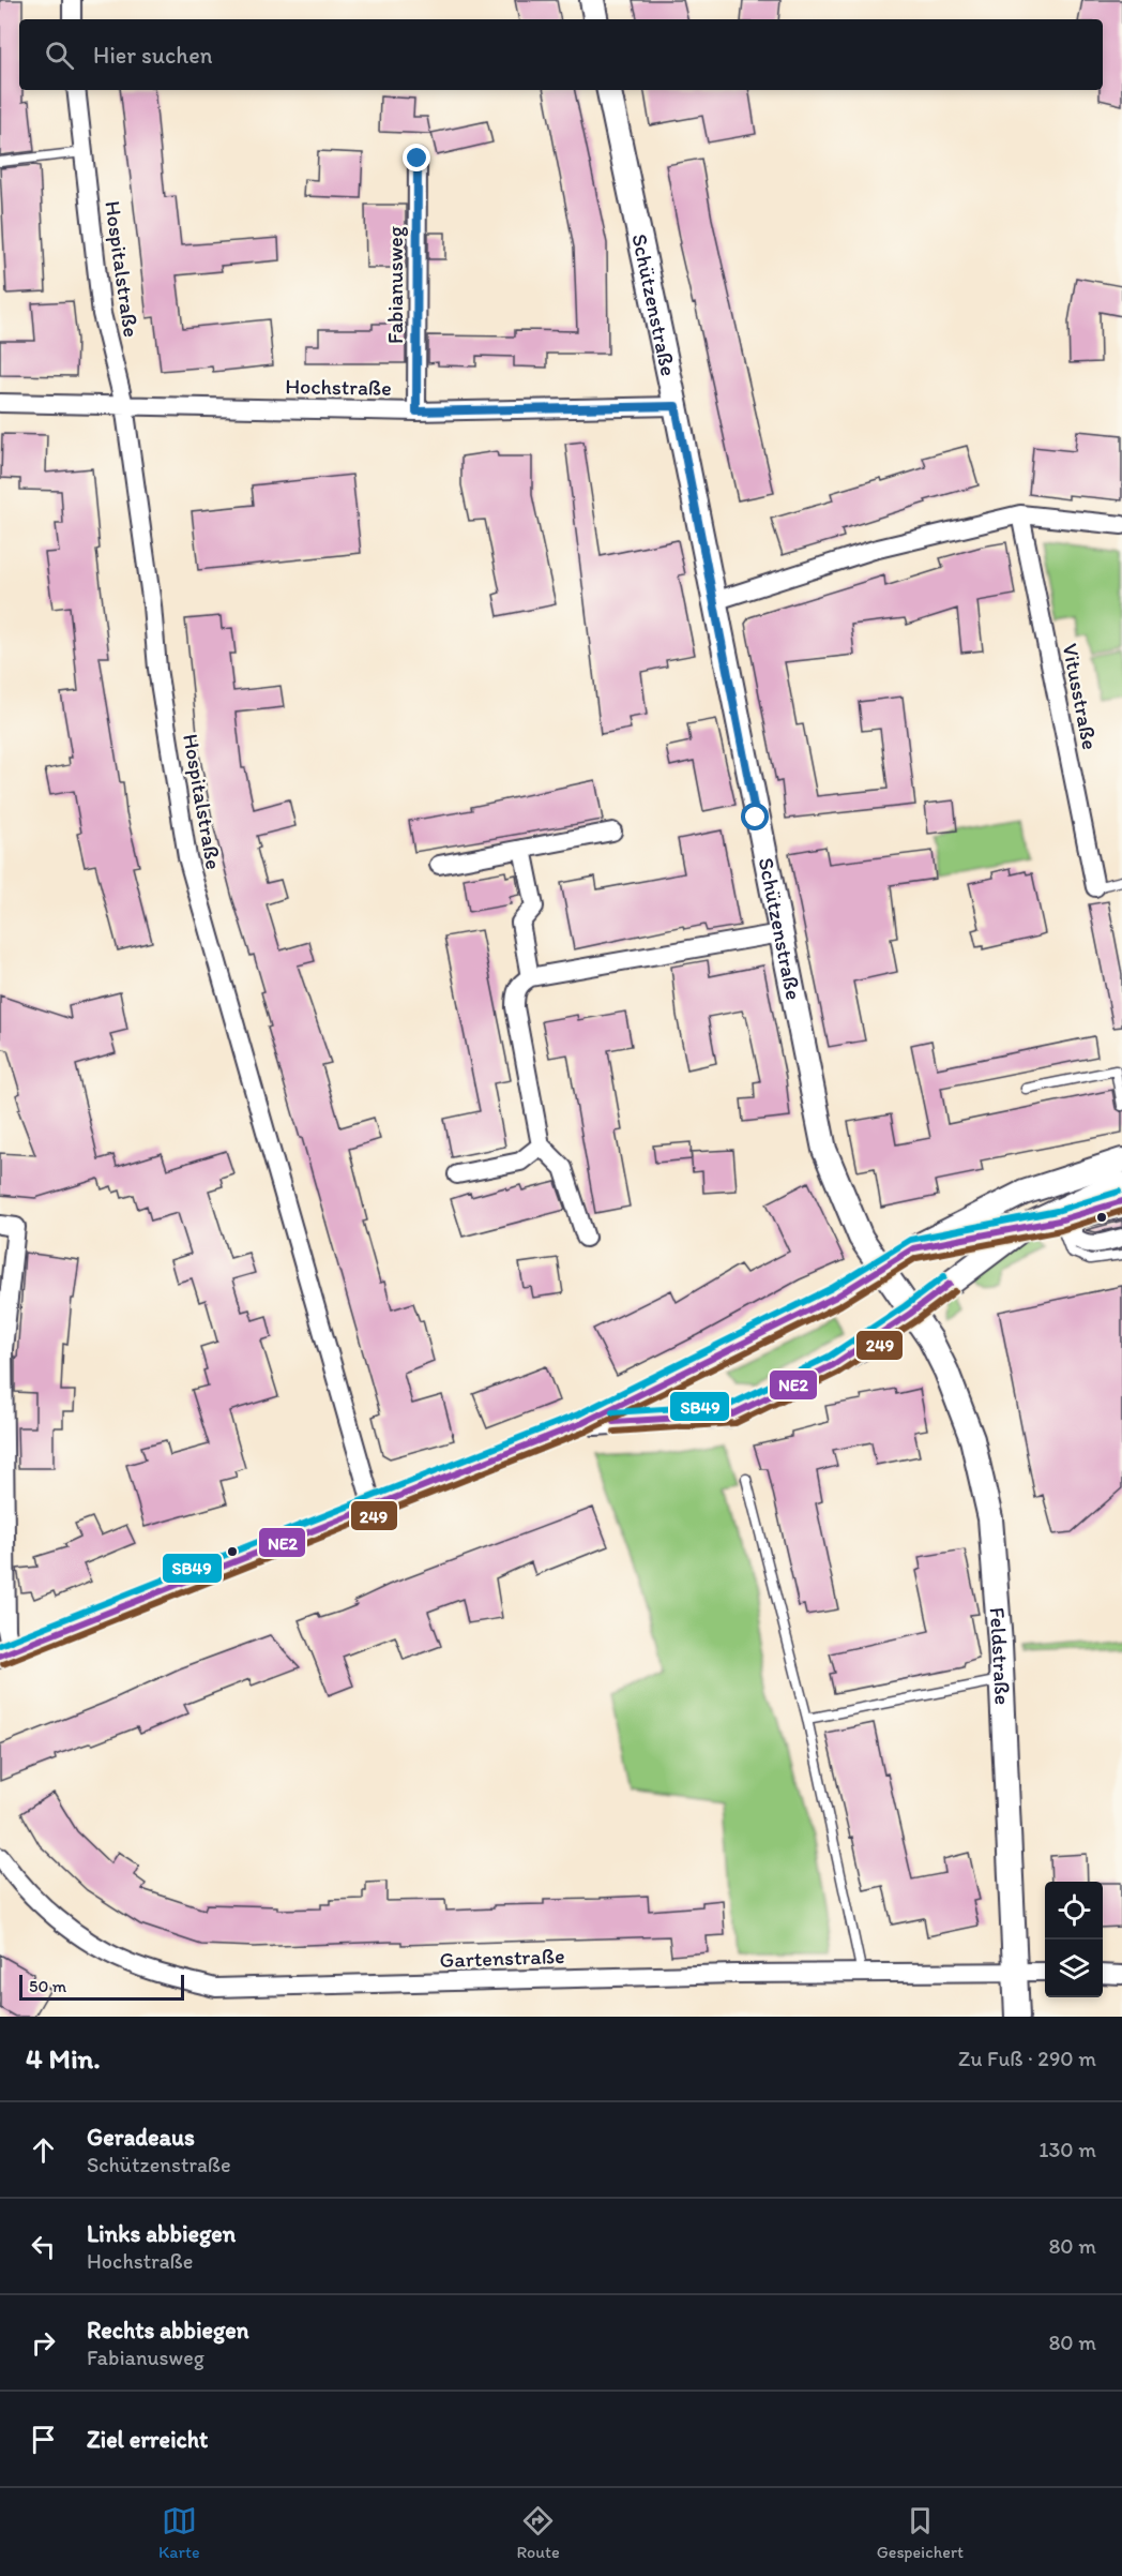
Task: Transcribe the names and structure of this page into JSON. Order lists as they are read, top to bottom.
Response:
{
  "streets": {
    "main road": ["Schützenstraße", "Feldstraße"],
    "street": [
      "Hospitalstraße",
      "Fabianusweg",
      "Hochstraße",
      "Vitusstraße",
      "Gartenstraße"
    ]
  },
  "crossings": [
    ["Hospitalstraße", "Hochstraße"],
    ["Fabianusweg", "Hochstraße"],
    ["Schützenstraße", "Hochstraße"],
    ["Schützenstraße", "Feldstraße"],
    ["Feldstraße", "Gartenstraße"]
  ],
  "lines": ["transit line SB49", "transit line NE2", "transit line 249"],
  "scale_bar": "50 m",
  "page": {
    "search": "Hier suchen",
    "scale": "50 m",
    "heading": ["4 Min.", "Zu Fuß · 290 m"],
    "list": [
      ["Geradeaus", "Schützenstraße", "130 m"],
      ["Links abbiegen", "Hochstraße", "80 m"],
      ["Rechts abbiegen", "Fabianusweg", "80 m"],
      "Ziel erreicht"
    ],
    "nav": ["Karte", "Route", "Gespeichert"]
  }
}
